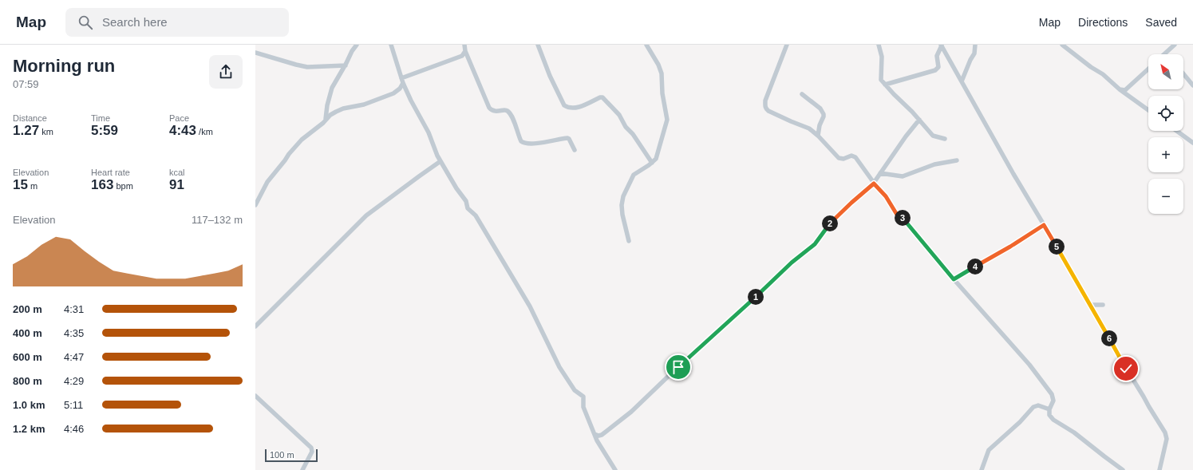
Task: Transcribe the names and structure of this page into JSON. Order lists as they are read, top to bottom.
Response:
{
  "scale_bar": "100 m",
  "north": "top left",
  "page": {
    "header": "Map",
    "search": "Search here",
    "nav": ["Map", "Directions", "Saved"],
    "heading": ["Morning run", "07:59"],
    "map_buttons": ["+", "−"],
    "stats": [
      ["Distance", "1.27 km"],
      ["Time", "5:59"],
      ["Pace", "4:43 /km"],
      ["Elevation", "15 m"],
      ["Heart rate", "163 bpm"],
      ["kcal", "91"]
    ],
    "chart": ["Elevation", "117–132 m"],
    "pins": [
      "3",
      "2",
      "5",
      "4",
      "1",
      "6"
    ],
    "list": [
      {
        "name": "200 m",
        "note": "4:31"
      },
      {
        "name": "400 m",
        "note": "4:35"
      },
      {
        "name": "600 m",
        "note": "4:47"
      },
      {
        "name": "800 m",
        "note": "4:29"
      },
      {
        "name": "1.0 km",
        "note": "5:11"
      },
      {
        "name": "1.2 km",
        "note": "4:46"
      }
    ],
    "scale": "100 m"
  }
}
